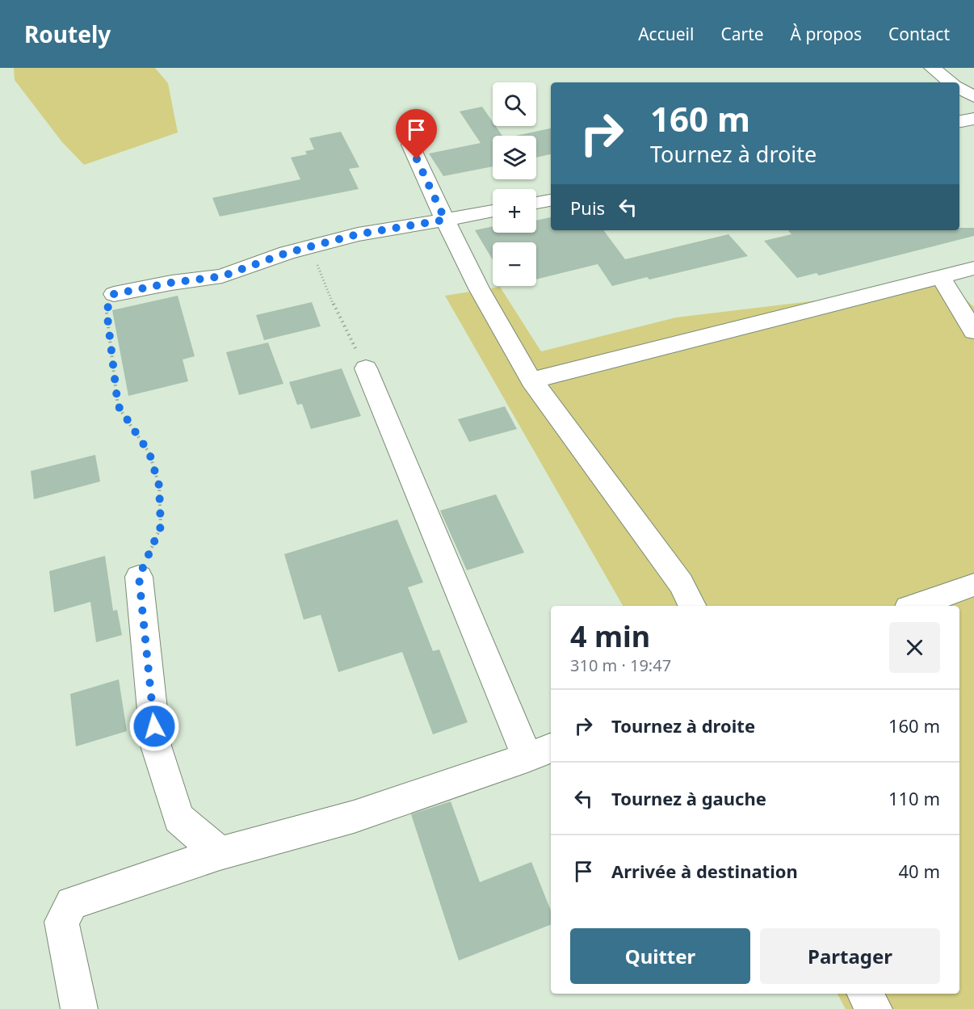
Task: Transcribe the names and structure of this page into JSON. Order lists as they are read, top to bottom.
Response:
{
  "page": {
    "header": "Routely",
    "nav": [
      "Accueil",
      "Carte",
      "À propos",
      "Contact"
    ],
    "map_buttons": ["+", "−"],
    "turn": ["160 m", "Tournez à droite"],
    "then": "Puis",
    "heading": ["4 min", "310 m · 19:47"],
    "list": [
      {
        "name": "Tournez à droite",
        "value": "160 m"
      },
      {
        "name": "Tournez à gauche",
        "value": "110 m"
      },
      {
        "name": "Arrivée à destination",
        "value": "40 m"
      }
    ],
    "buttons": ["Quitter", "Partager"]
  }
}
